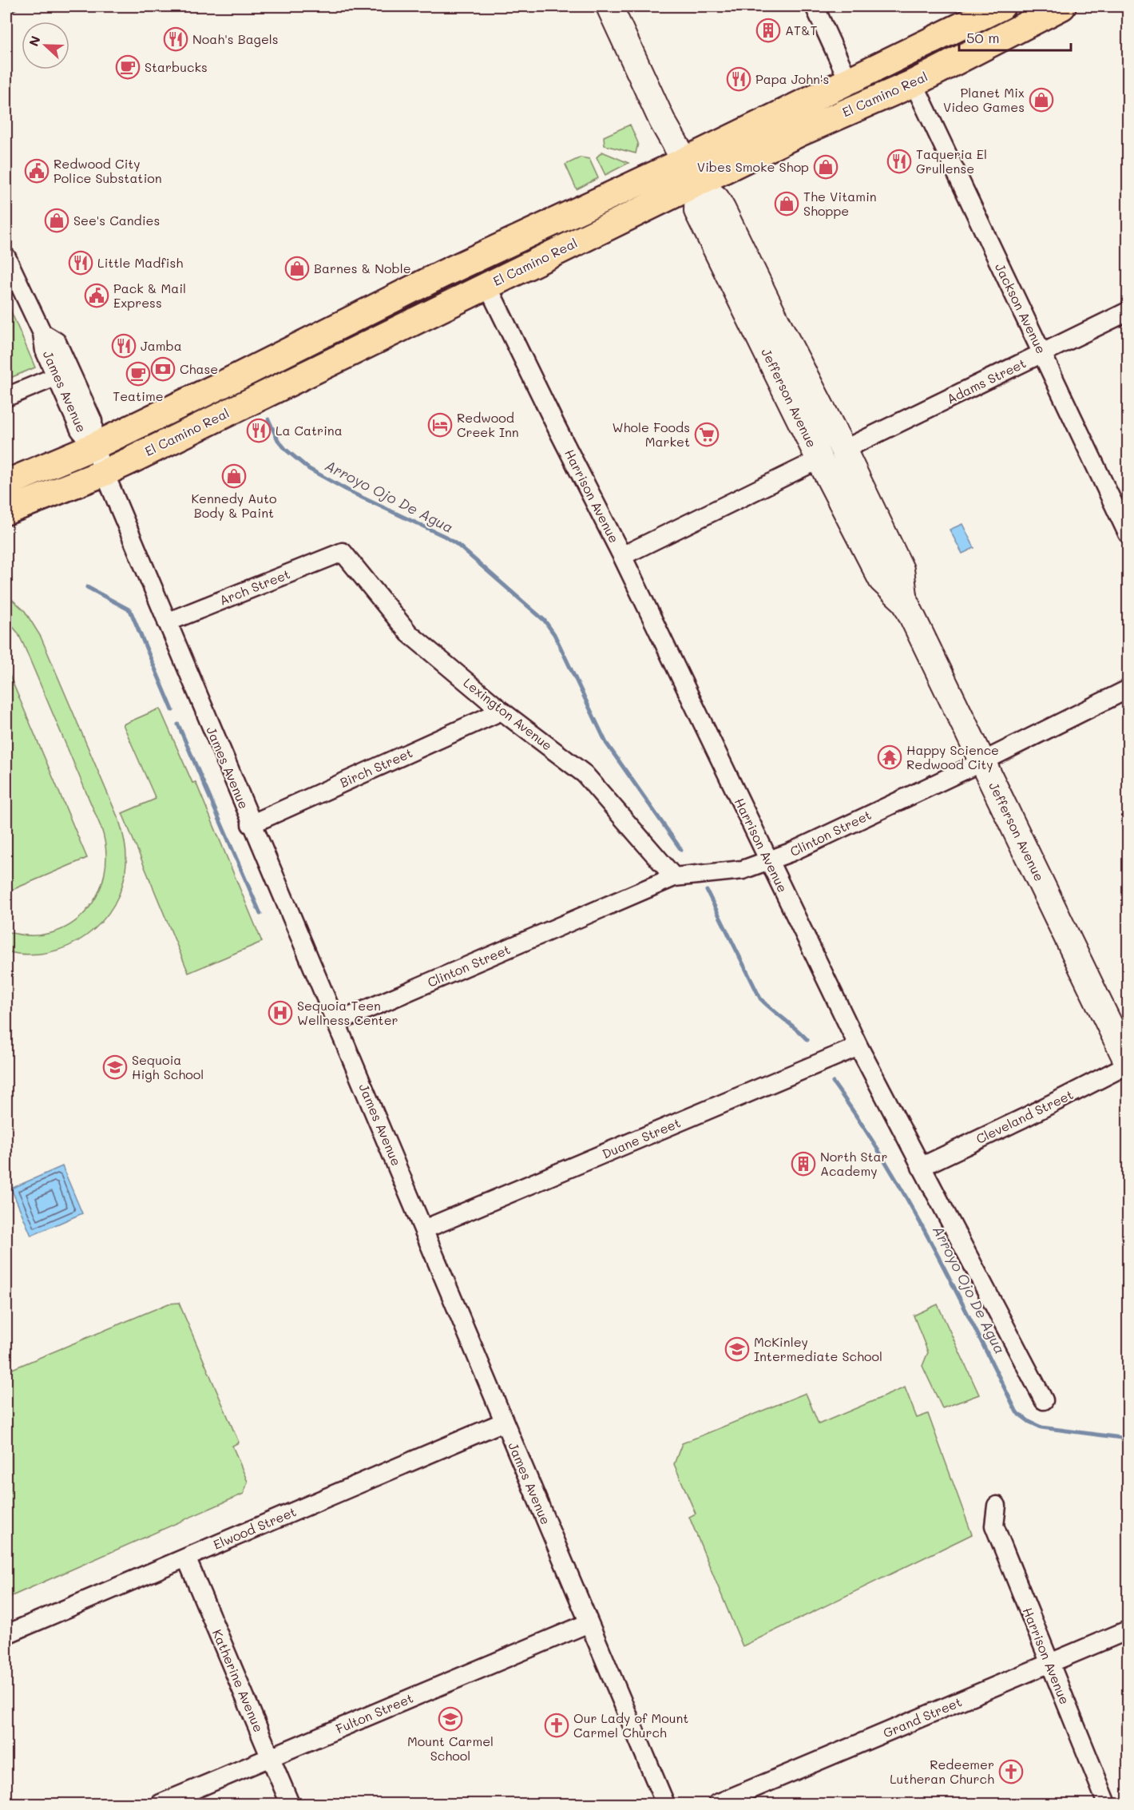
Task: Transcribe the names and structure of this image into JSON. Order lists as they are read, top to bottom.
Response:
{
  "streets": {
    "main road": ["El Camino Real", "Jefferson Avenue"],
    "street": [
      "Jackson Avenue",
      "Adams Street",
      "James Avenue",
      "Harrison Avenue",
      "Arch Street",
      "Lexington Avenue",
      "Birch Street",
      "Clinton Street",
      "Cleveland Street",
      "Duane Street",
      "Elwood Street",
      "Katherine Avenue",
      "Fulton Street",
      "Grand Street"
    ]
  },
  "crossings": [
    ["El Camino Real", "Jackson Avenue"],
    ["El Camino Real", "James Avenue"],
    ["El Camino Real", "Jefferson Avenue"],
    ["El Camino Real", "Harrison Avenue"],
    ["Jackson Avenue", "Adams Street"],
    ["Adams Street", "Jefferson Avenue"],
    ["James Avenue", "Arch Street"],
    ["James Avenue", "Birch Street"],
    ["James Avenue", "Clinton Street"],
    ["James Avenue", "Duane Street"],
    ["James Avenue", "Elwood Street"],
    ["James Avenue", "Fulton Street"],
    ["Jefferson Avenue", "Clinton Street"],
    ["Jefferson Avenue", "Cleveland Street"],
    ["Harrison Avenue", "Clinton Street"],
    ["Harrison Avenue", "Cleveland Street"],
    ["Harrison Avenue", "Duane Street"],
    ["Harrison Avenue", "Grand Street"],
    ["Arch Street", "Lexington Avenue"],
    ["Lexington Avenue", "Birch Street"],
    ["Lexington Avenue", "Clinton Street"],
    ["Elwood Street", "Katherine Avenue"],
    ["Katherine Avenue", "Fulton Street"]
  ],
  "water": ["Arroyo Ojo De Agua"],
  "places": {
    "building": ["AT&T", "North Star Academy"],
    "restaurant": [
      "Noah's Bagels",
      "Papa John's",
      "Taqueria El Grullense",
      "Little Madfish",
      "Jamba",
      "La Catrina"
    ],
    "cafe": ["Starbucks", "Teatime"],
    "shop": [
      "Planet Mix Video Games",
      "Vibes Smoke Shop",
      "The Vitamin Shoppe",
      "See's Candies",
      "Barnes & Noble",
      "Kennedy Auto Body & Paint"
    ],
    "public building": ["Redwood City Police Substation", "Pack & Mail Express"],
    "bank": ["Chase"],
    "hotel": ["Redwood Creek Inn"],
    "supermarket": ["Whole Foods Market"],
    "temple": ["Happy Science Redwood City"],
    "hospital": ["Sequoia Teen Wellness Center"],
    "school or university": ["Sequoia High School", "McKinley Intermediate School", "Mount Carmel School"],
    "church": ["Our Lady of Mount Carmel Church", "Redeemer Lutheran Church"]
  },
  "scale_bar": "50 m",
  "north": "left"
}
